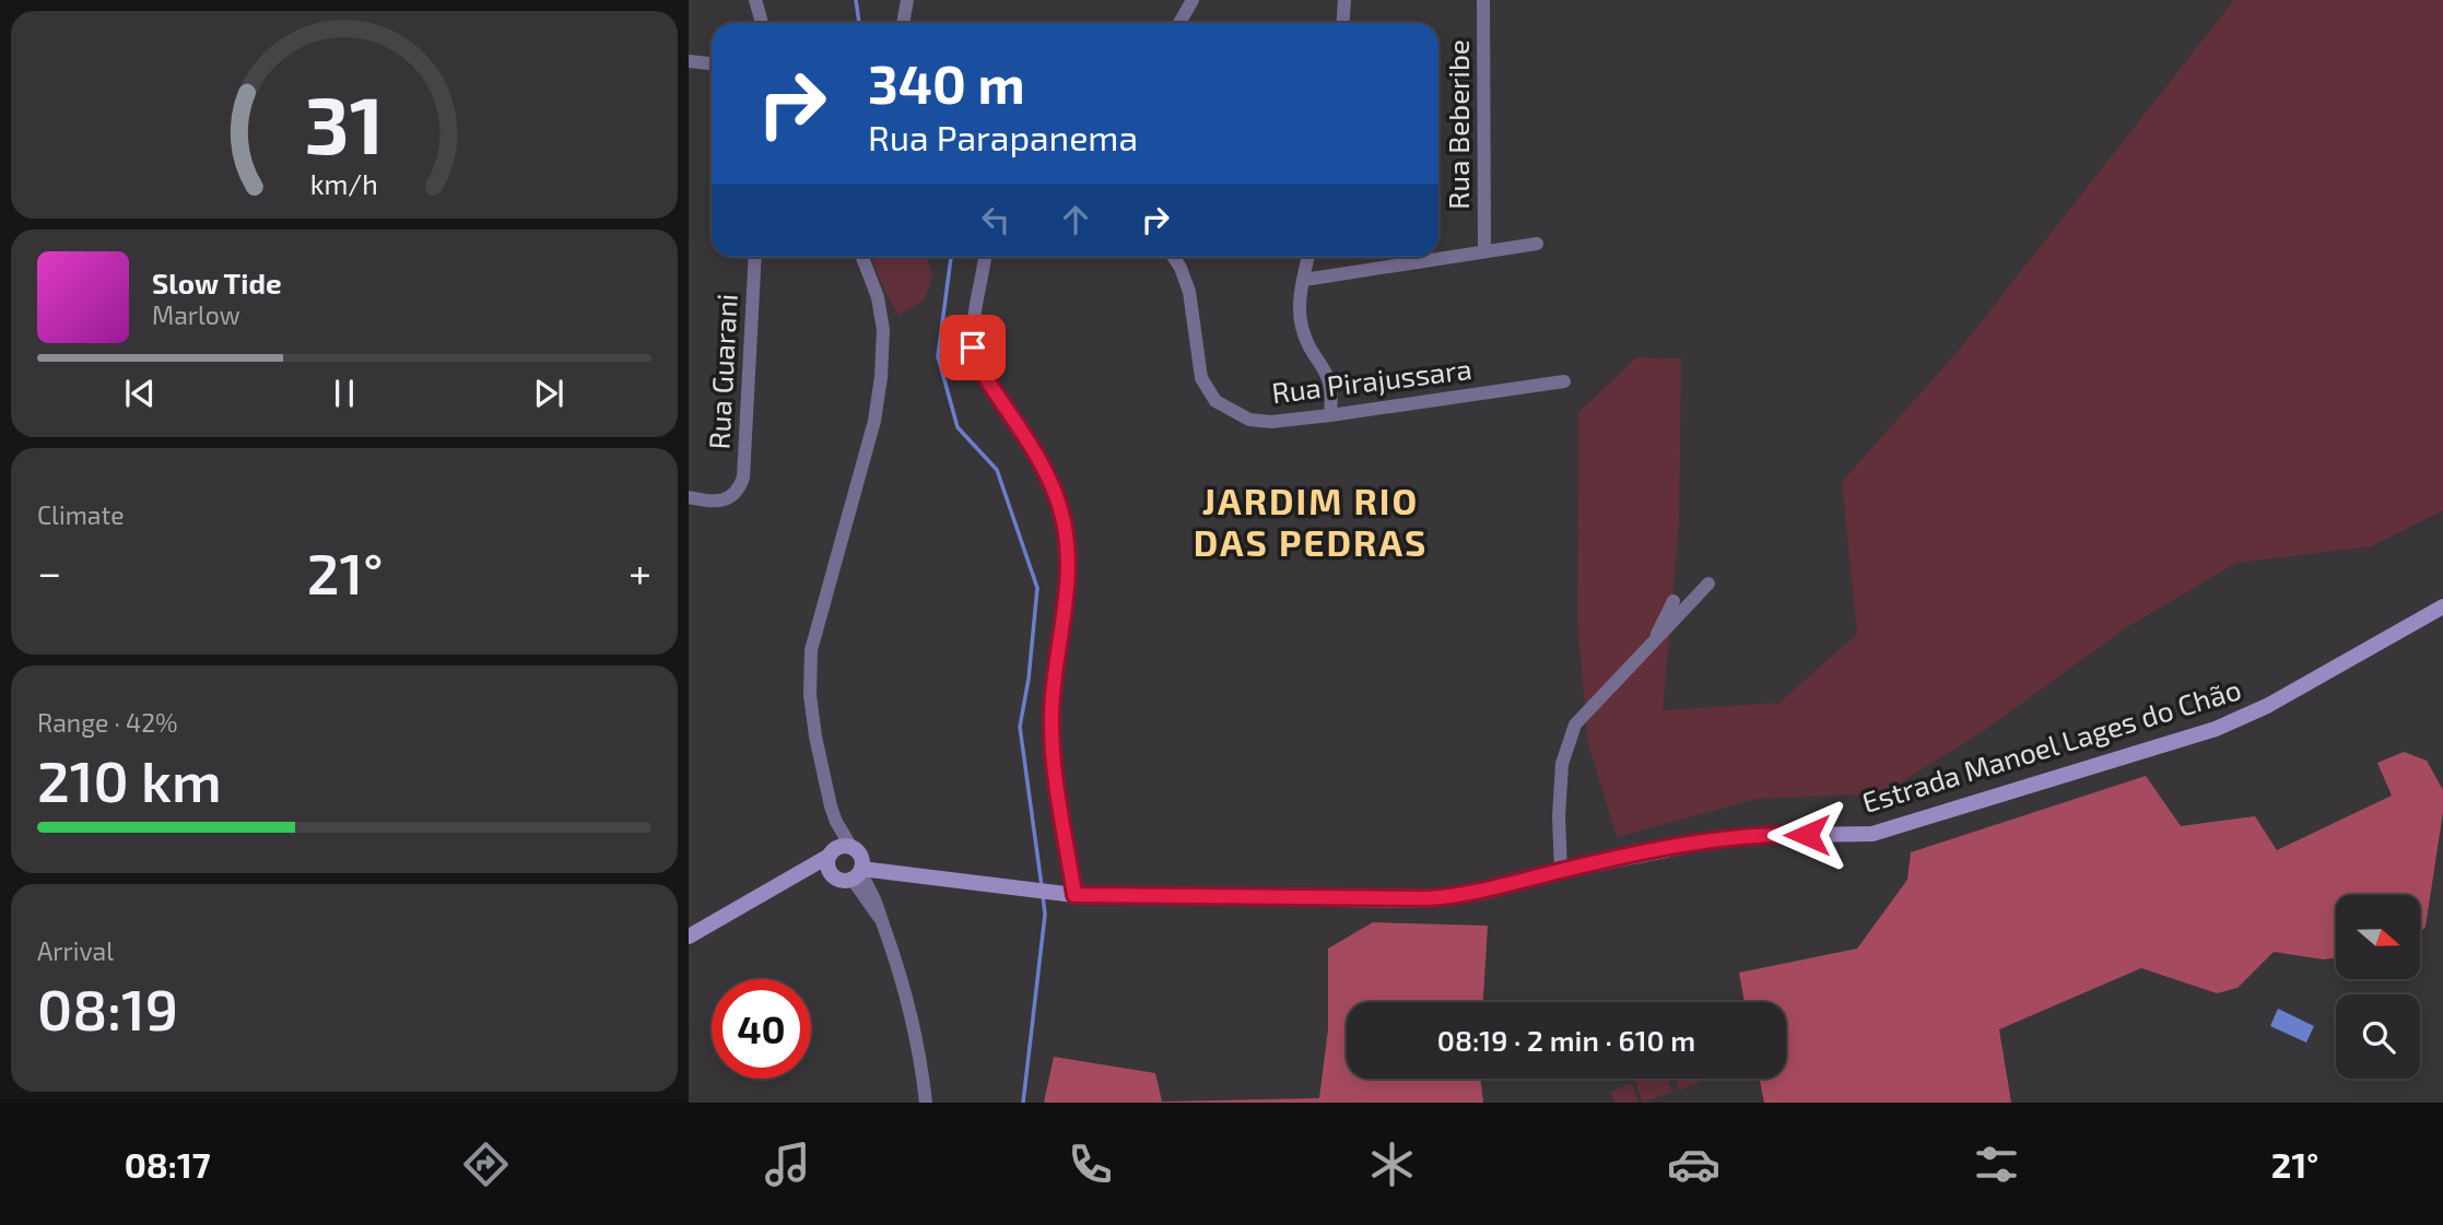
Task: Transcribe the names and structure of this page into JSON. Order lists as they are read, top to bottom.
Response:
{
  "streets": {
    "street": [
      "Rua Beberibe",
      "Rua Guarani",
      "Rua Pirajussara",
      "Estrada Manoel Lages do Chão"
    ]
  },
  "districts": ["JARDIM RIO DAS PEDRAS"],
  "north": "right",
  "page": {
    "turn": ["340 m", "Rua Parapanema"],
    "song": ["Slow Tide", "Marlow"],
    "tile": [
      "Climate",
      ["Range · 42%", "210 km"],
      ["Arrival", "08:19"]
    ],
    "heat": ["−", "21°", "+"],
    "limit": "40",
    "trip": "08:19 · 2 min · 610 m",
    "tabs": ["08:17", "21°"],
    "gauge": ["31", "km/h"]
  }
}
